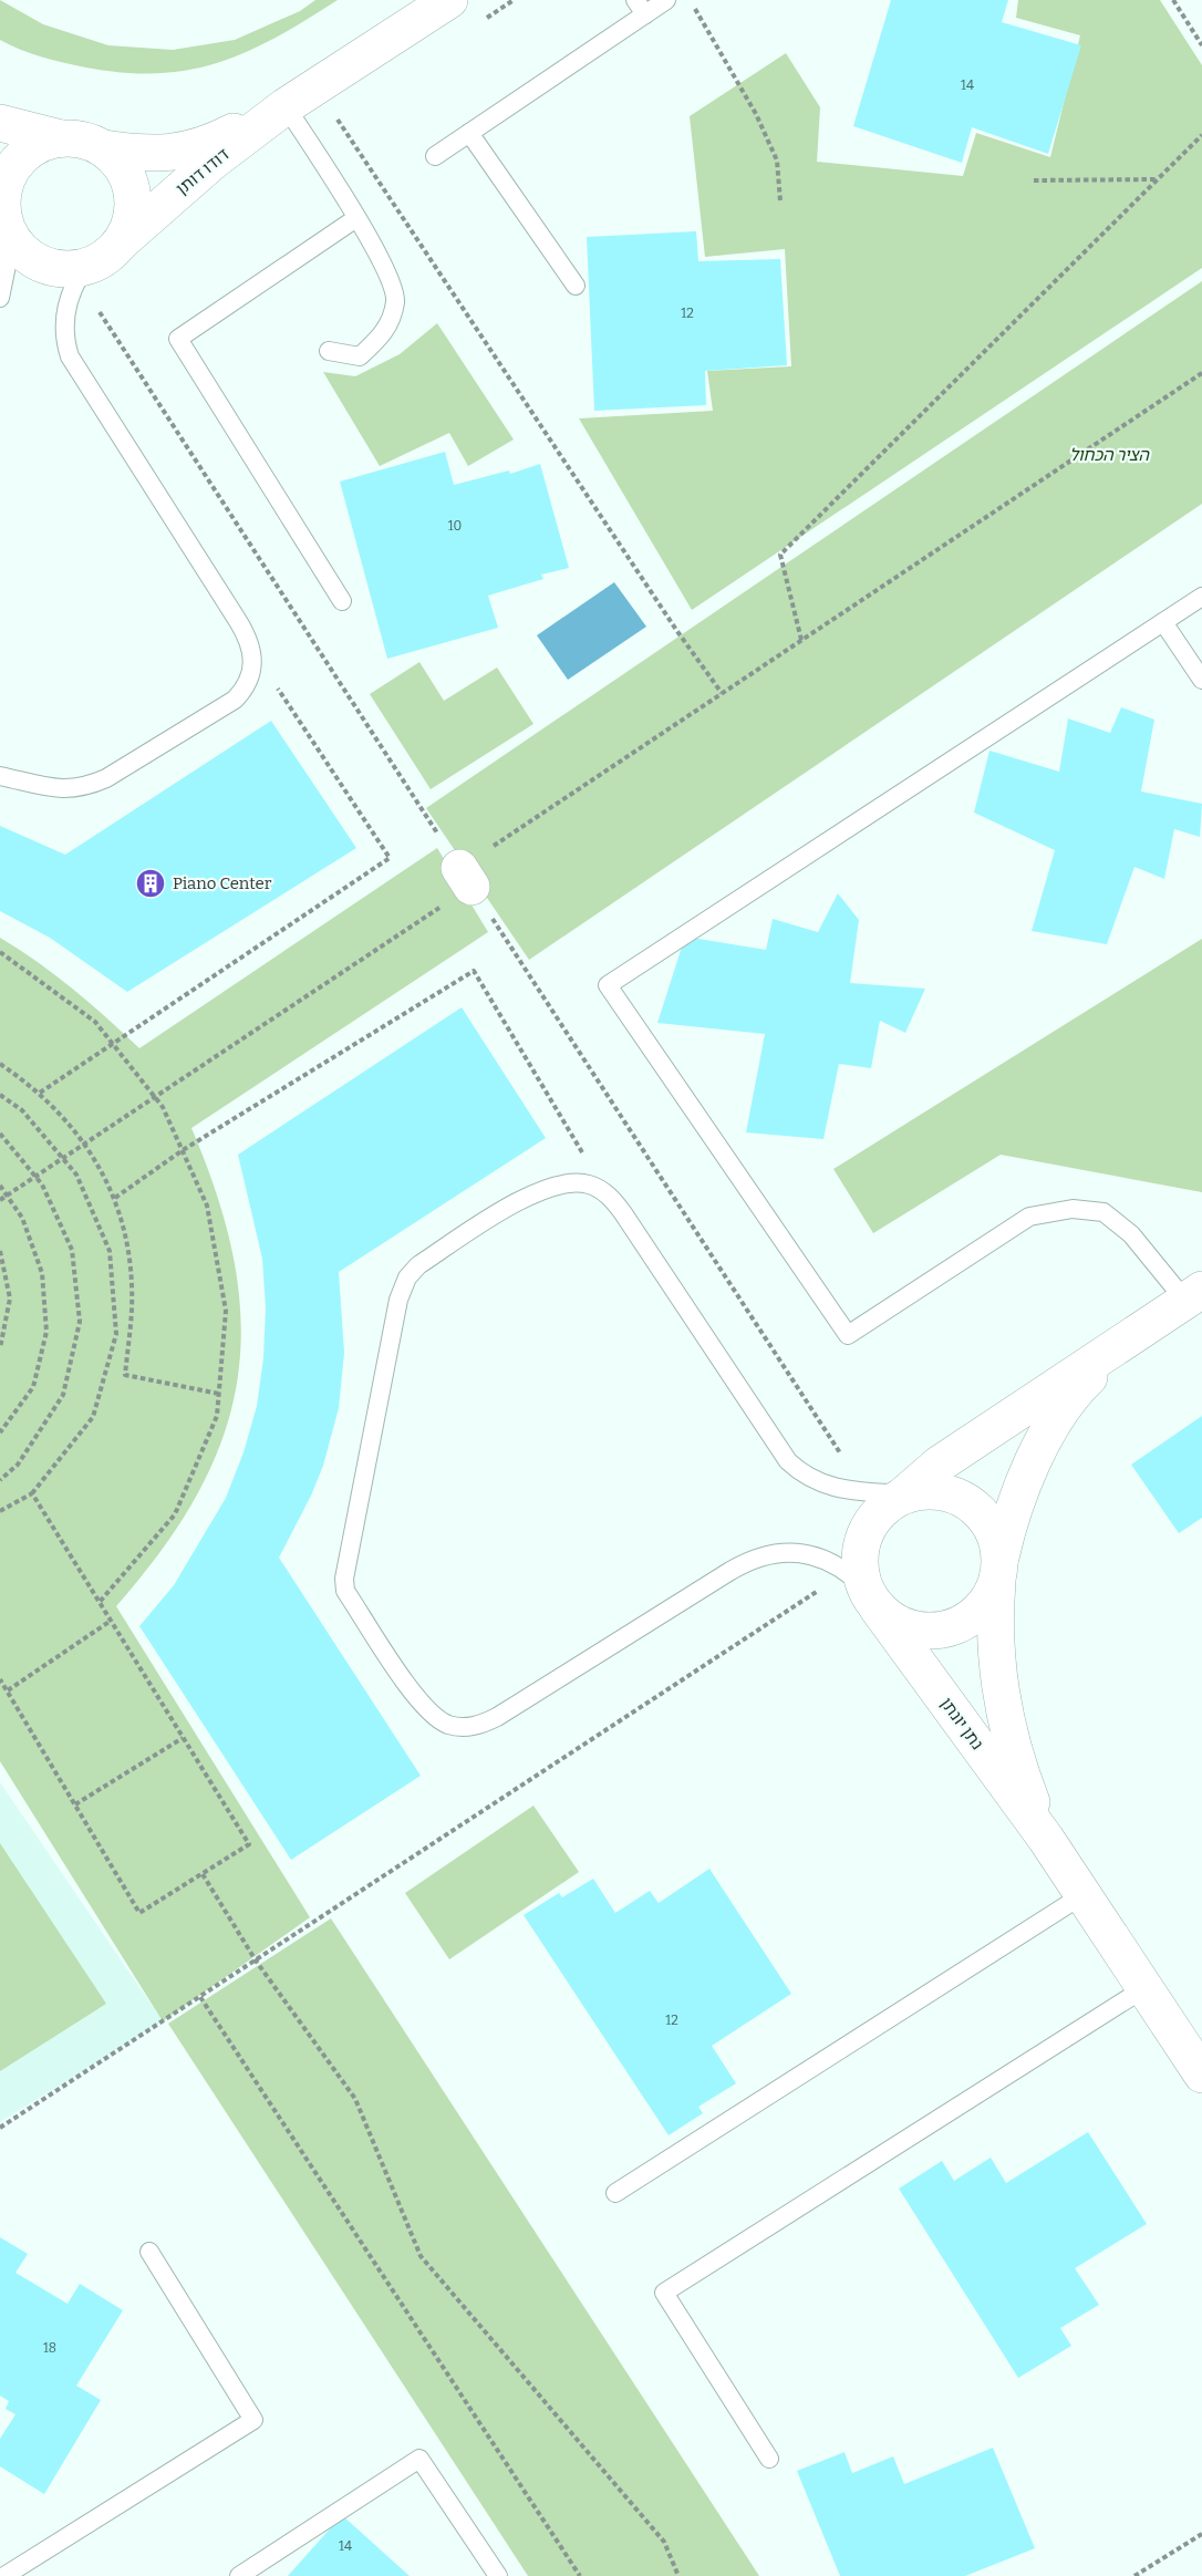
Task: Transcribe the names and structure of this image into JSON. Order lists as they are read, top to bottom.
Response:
{
  "streets": {
    "street": ["דודו דותן", "נתן יונתן"]
  },
  "parks": ["הציר הכחול"],
  "places": {
    "building": ["Piano Center"]
  },
  "house_numbers": [
    "14",
    "12",
    "10",
    "12",
    "18",
    "14"
  ]
}
